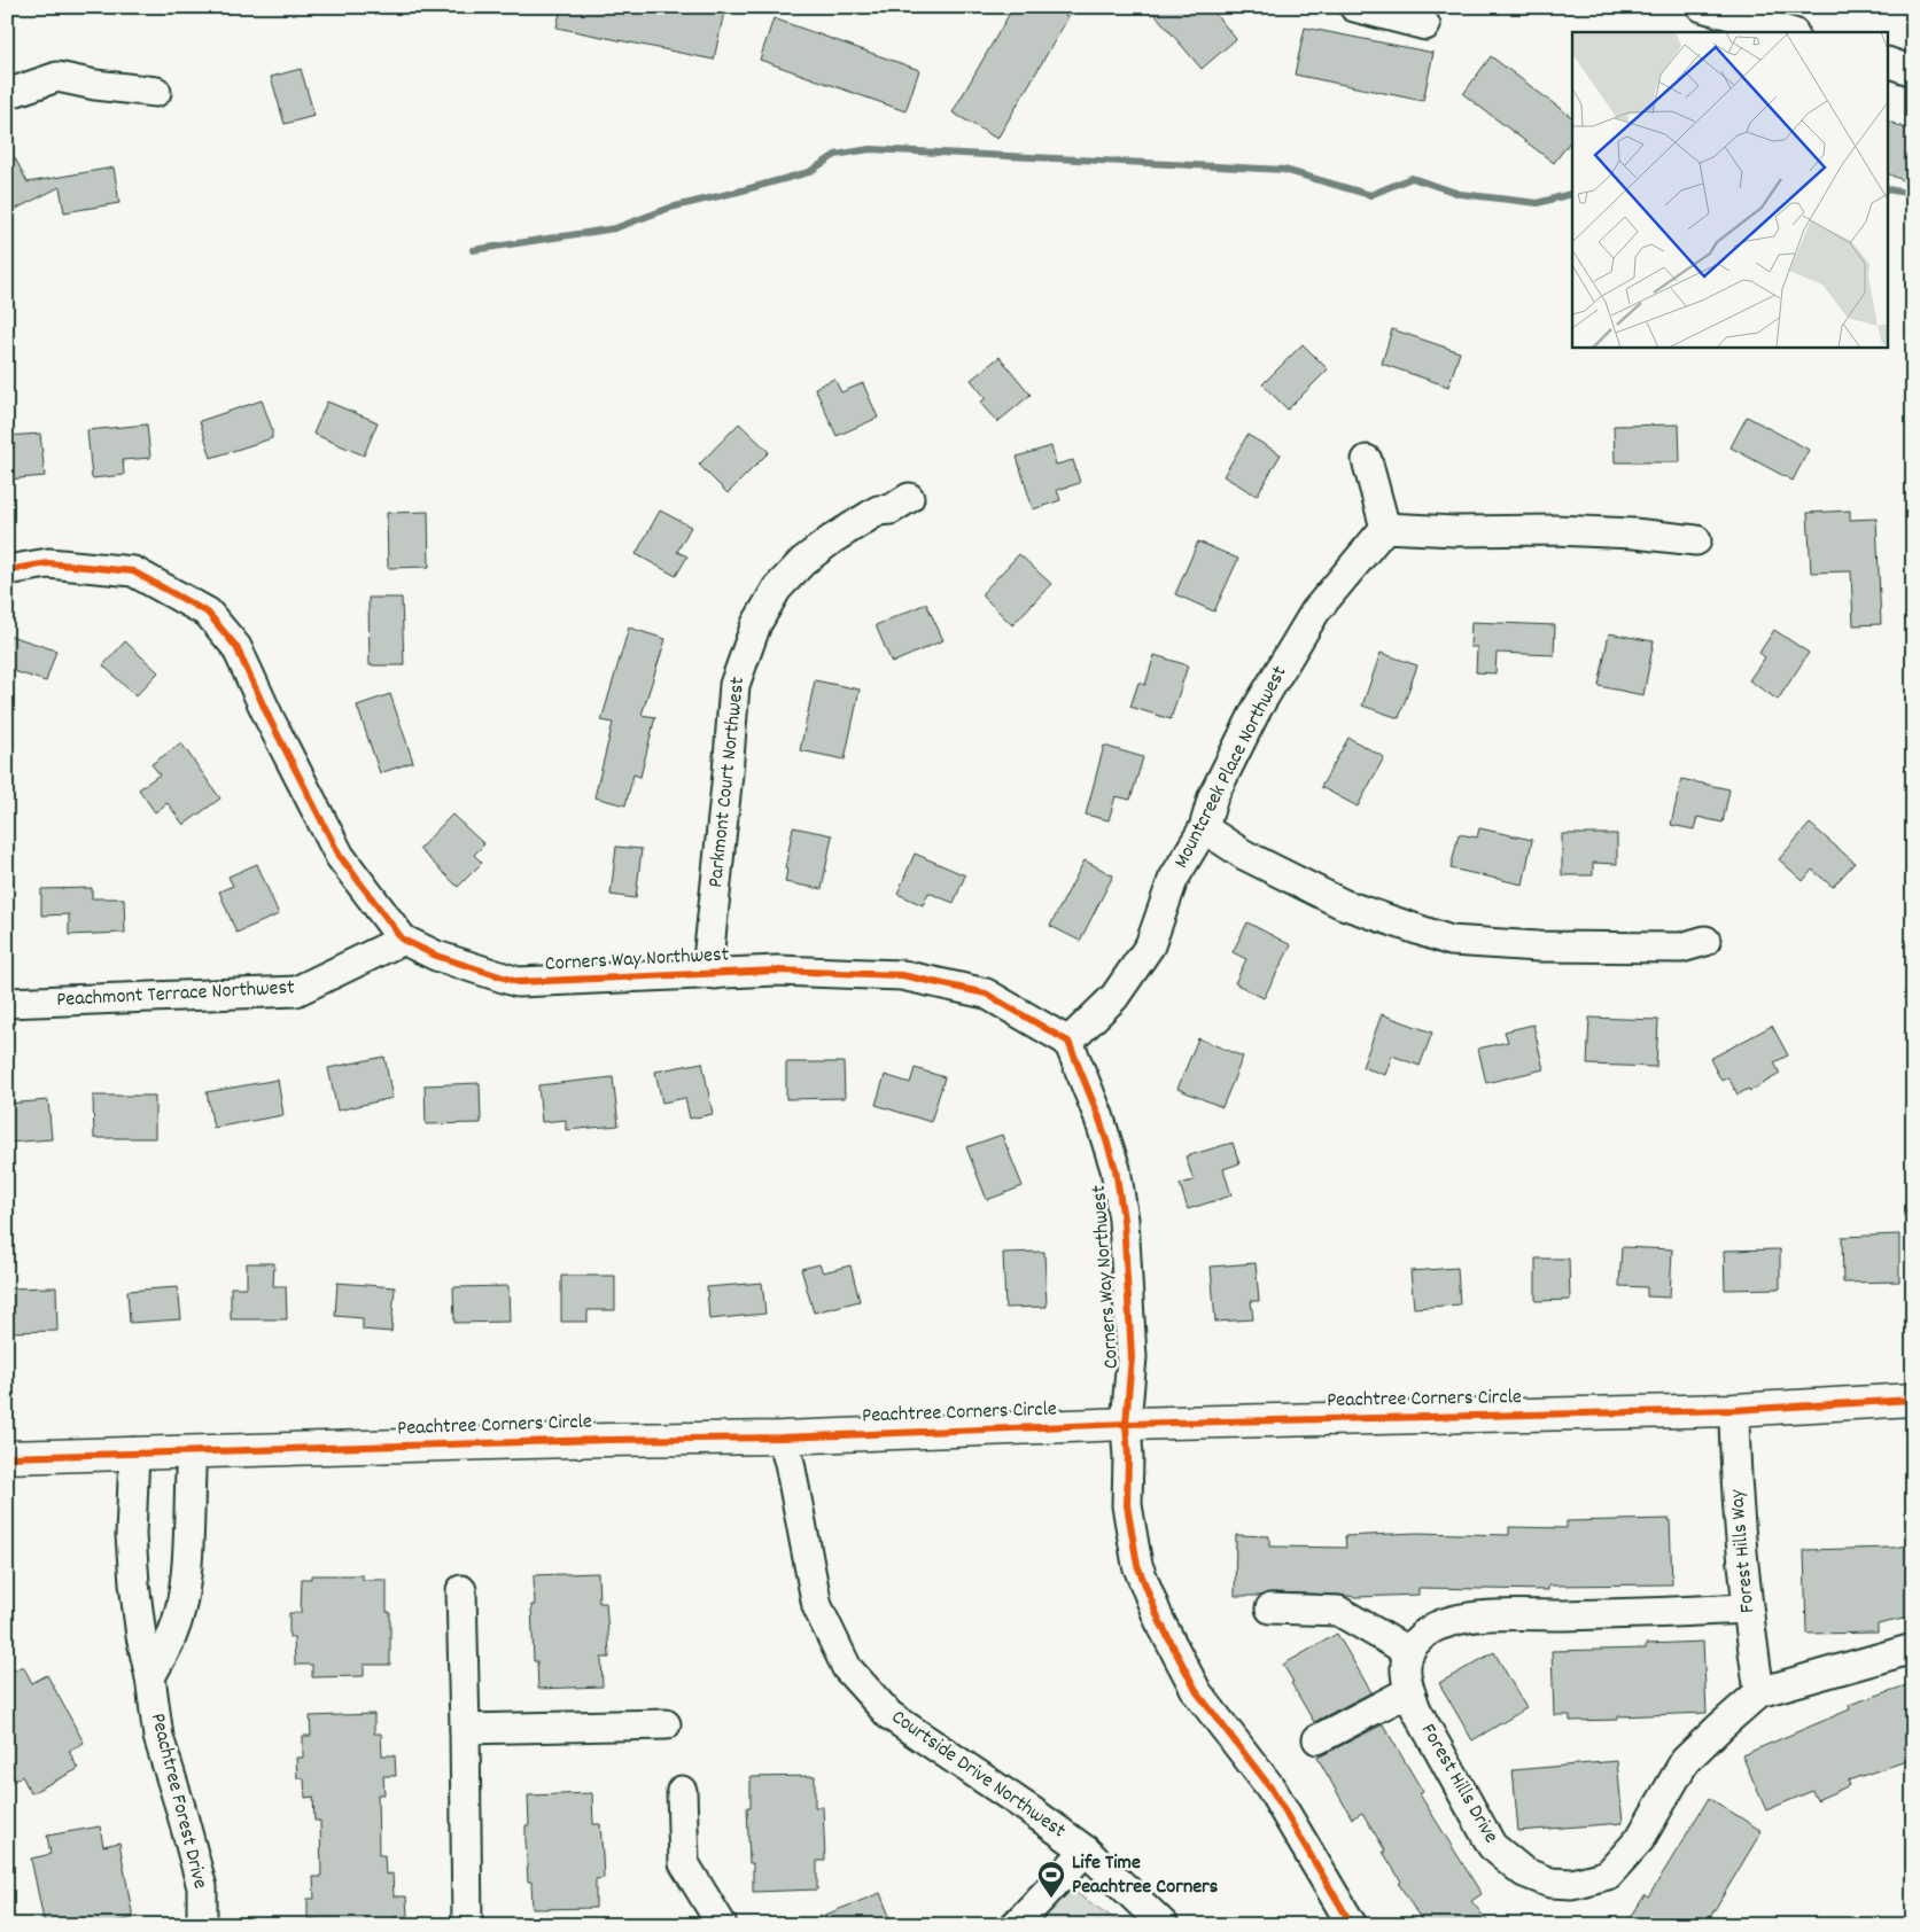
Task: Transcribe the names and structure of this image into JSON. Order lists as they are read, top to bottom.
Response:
{
  "streets": {
    "street": [
      "Mountcreek Place Northwest",
      "Parkmont Court Northwest",
      "Corners Way Northwest",
      "Peachmont Terrace Northwest",
      "Peachtree Corners Circle",
      "Forest Hills Way",
      "Courtside Drive Northwest",
      "Forest Hills Drive",
      "Peachtree Forest Drive"
    ]
  },
  "crossings": [
    ["Mountcreek Place Northwest", "Corners Way Northwest"],
    ["Parkmont Court Northwest", "Corners Way Northwest"],
    ["Corners Way Northwest", "Peachmont Terrace Northwest"],
    ["Corners Way Northwest", "Peachtree Corners Circle"],
    ["Peachtree Corners Circle", "Forest Hills Way"],
    ["Peachtree Corners Circle", "Courtside Drive Northwest"],
    ["Peachtree Corners Circle", "Peachtree Forest Drive"],
    ["Forest Hills Way", "Forest Hills Drive"]
  ],
  "places": {
    "sports": ["Life Time Peachtree Corners"]
  }
}
